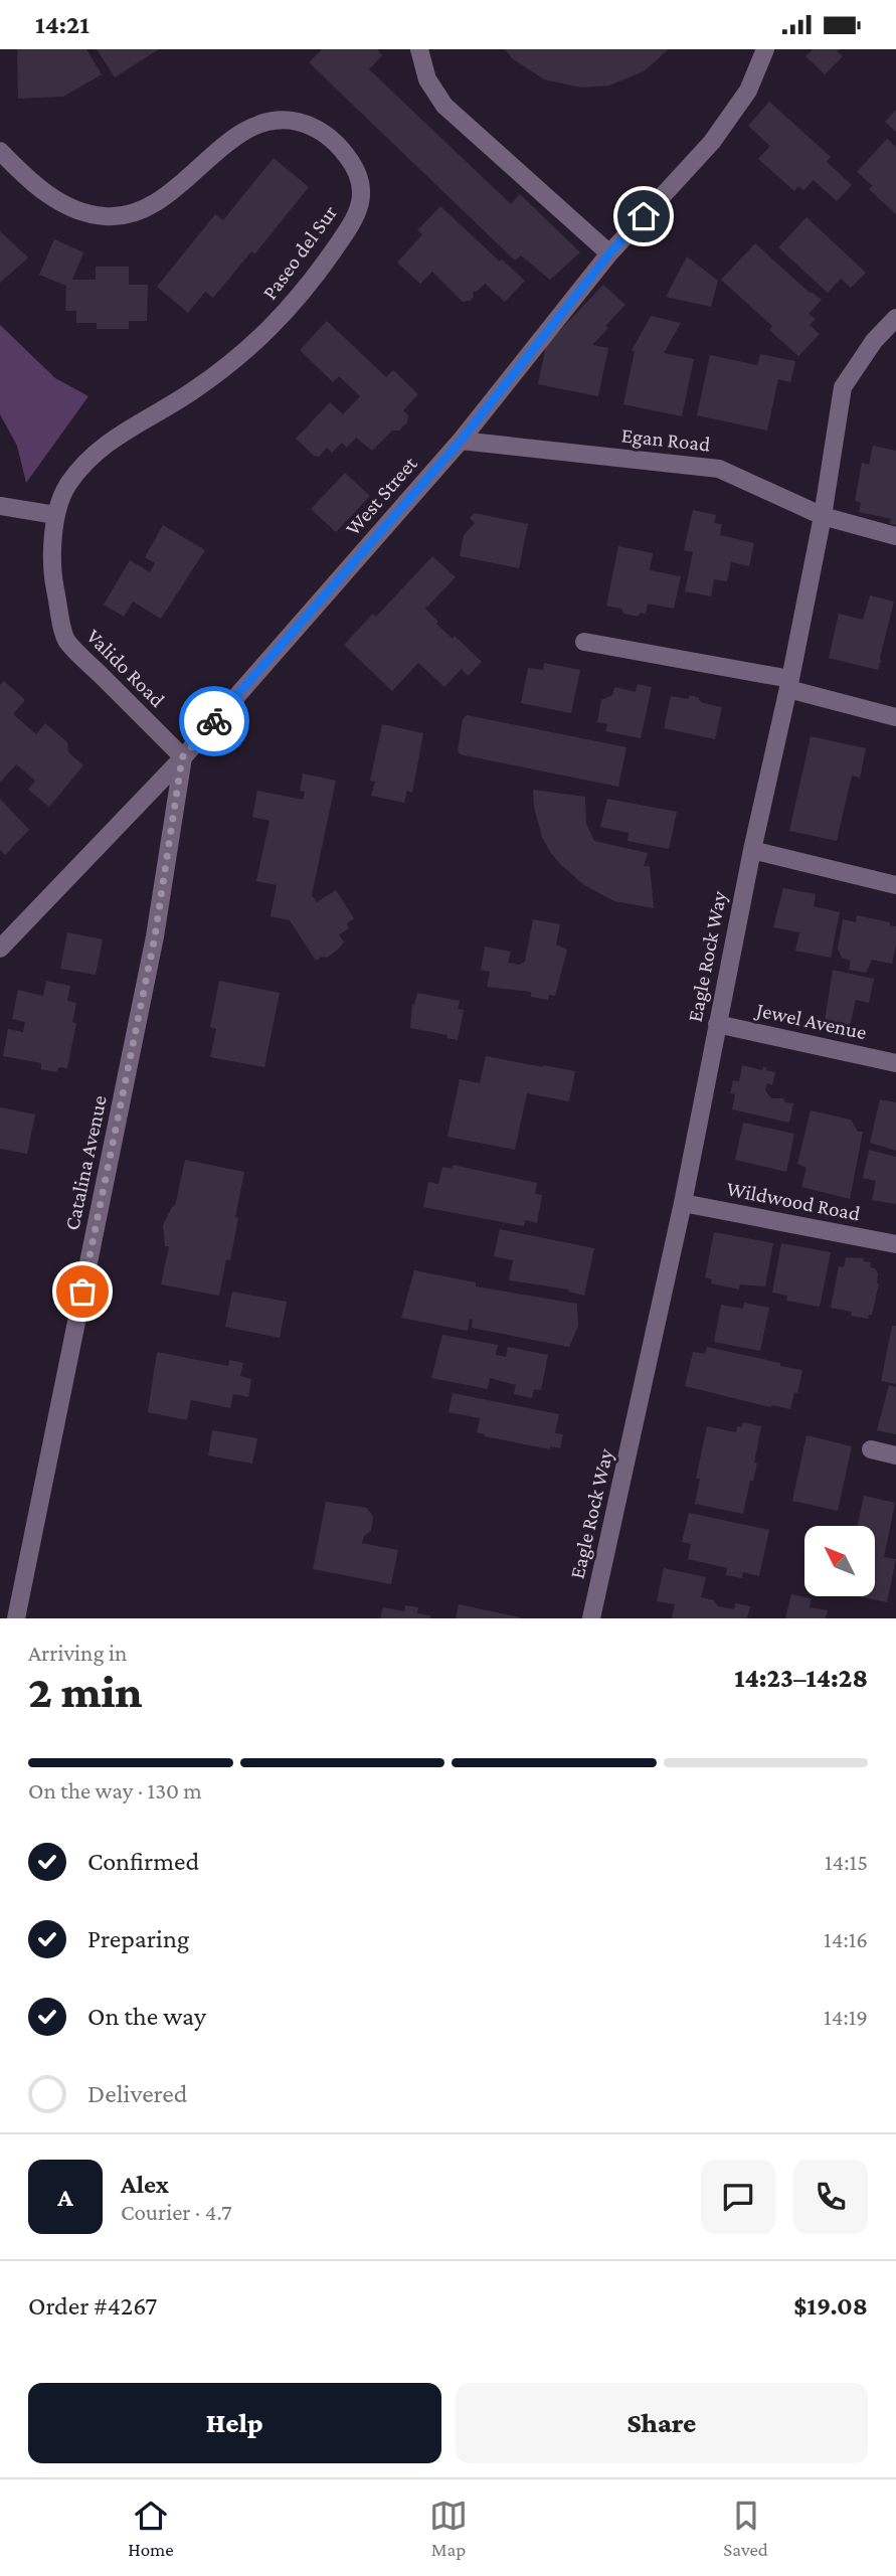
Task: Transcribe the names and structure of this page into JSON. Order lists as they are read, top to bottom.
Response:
{
  "streets": {
    "street": [
      "Paseo del Sur",
      "Egan Road",
      "West Street",
      "Valido Road",
      "Eagle Rock Way",
      "Jewel Avenue",
      "Catalina Avenue",
      "Wildwood Road"
    ]
  },
  "crossings": [
    ["Paseo del Sur", "Valido Road"],
    ["Egan Road", "West Street"],
    ["Egan Road", "Eagle Rock Way"],
    ["West Street", "Valido Road"],
    ["West Street", "Catalina Avenue"],
    ["Valido Road", "Catalina Avenue"],
    ["Eagle Rock Way", "Jewel Avenue"],
    ["Eagle Rock Way", "Wildwood Road"]
  ],
  "north": "top left",
  "page": {
    "status": "14:21",
    "heading": ["2 min", "Arriving in", "14:23–14:28"],
    "panel": [
      "Alex",
      "Courier · 4.7",
      "Order #4267",
      "$19.08"
    ],
    "bar": "On the way · 130 m",
    "list": [
      ["Confirmed", "14:15"],
      ["Preparing", "14:16"],
      ["On the way", "14:19"],
      "Delivered"
    ],
    "round": "A",
    "buttons": ["Help", "Share"],
    "tabs": ["Home", "Map", "Saved"]
  }
}
